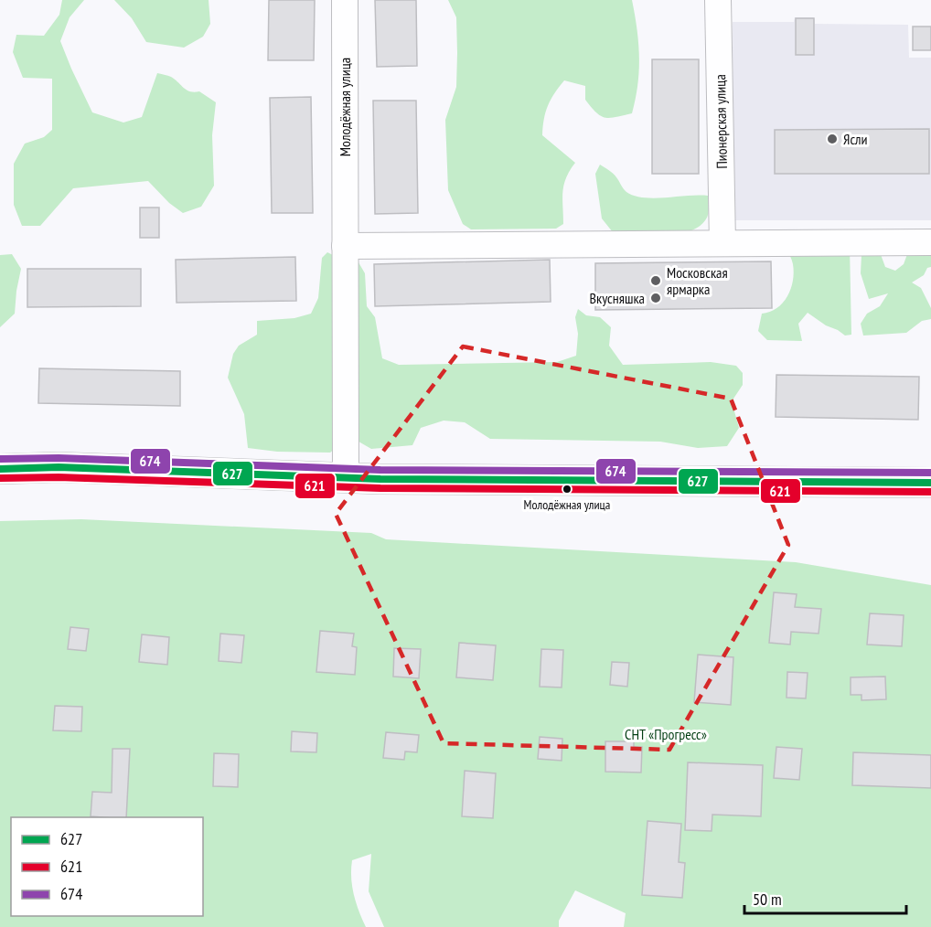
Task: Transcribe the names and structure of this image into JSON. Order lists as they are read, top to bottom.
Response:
{
  "streets": {
    "street": ["Молодёжная улица", "Пионерская улица"]
  },
  "parks": ["СНТ «Прогресс»"],
  "places": [
    "Ясли",
    "Московская ярмарка",
    "Вкусняшка",
    "Молодёжная улица"
  ],
  "lines": ["transit line 674", "transit line 627", "transit line 621"],
  "legend": ["627", "621", "674"],
  "scale_bar": "50 m"
}
